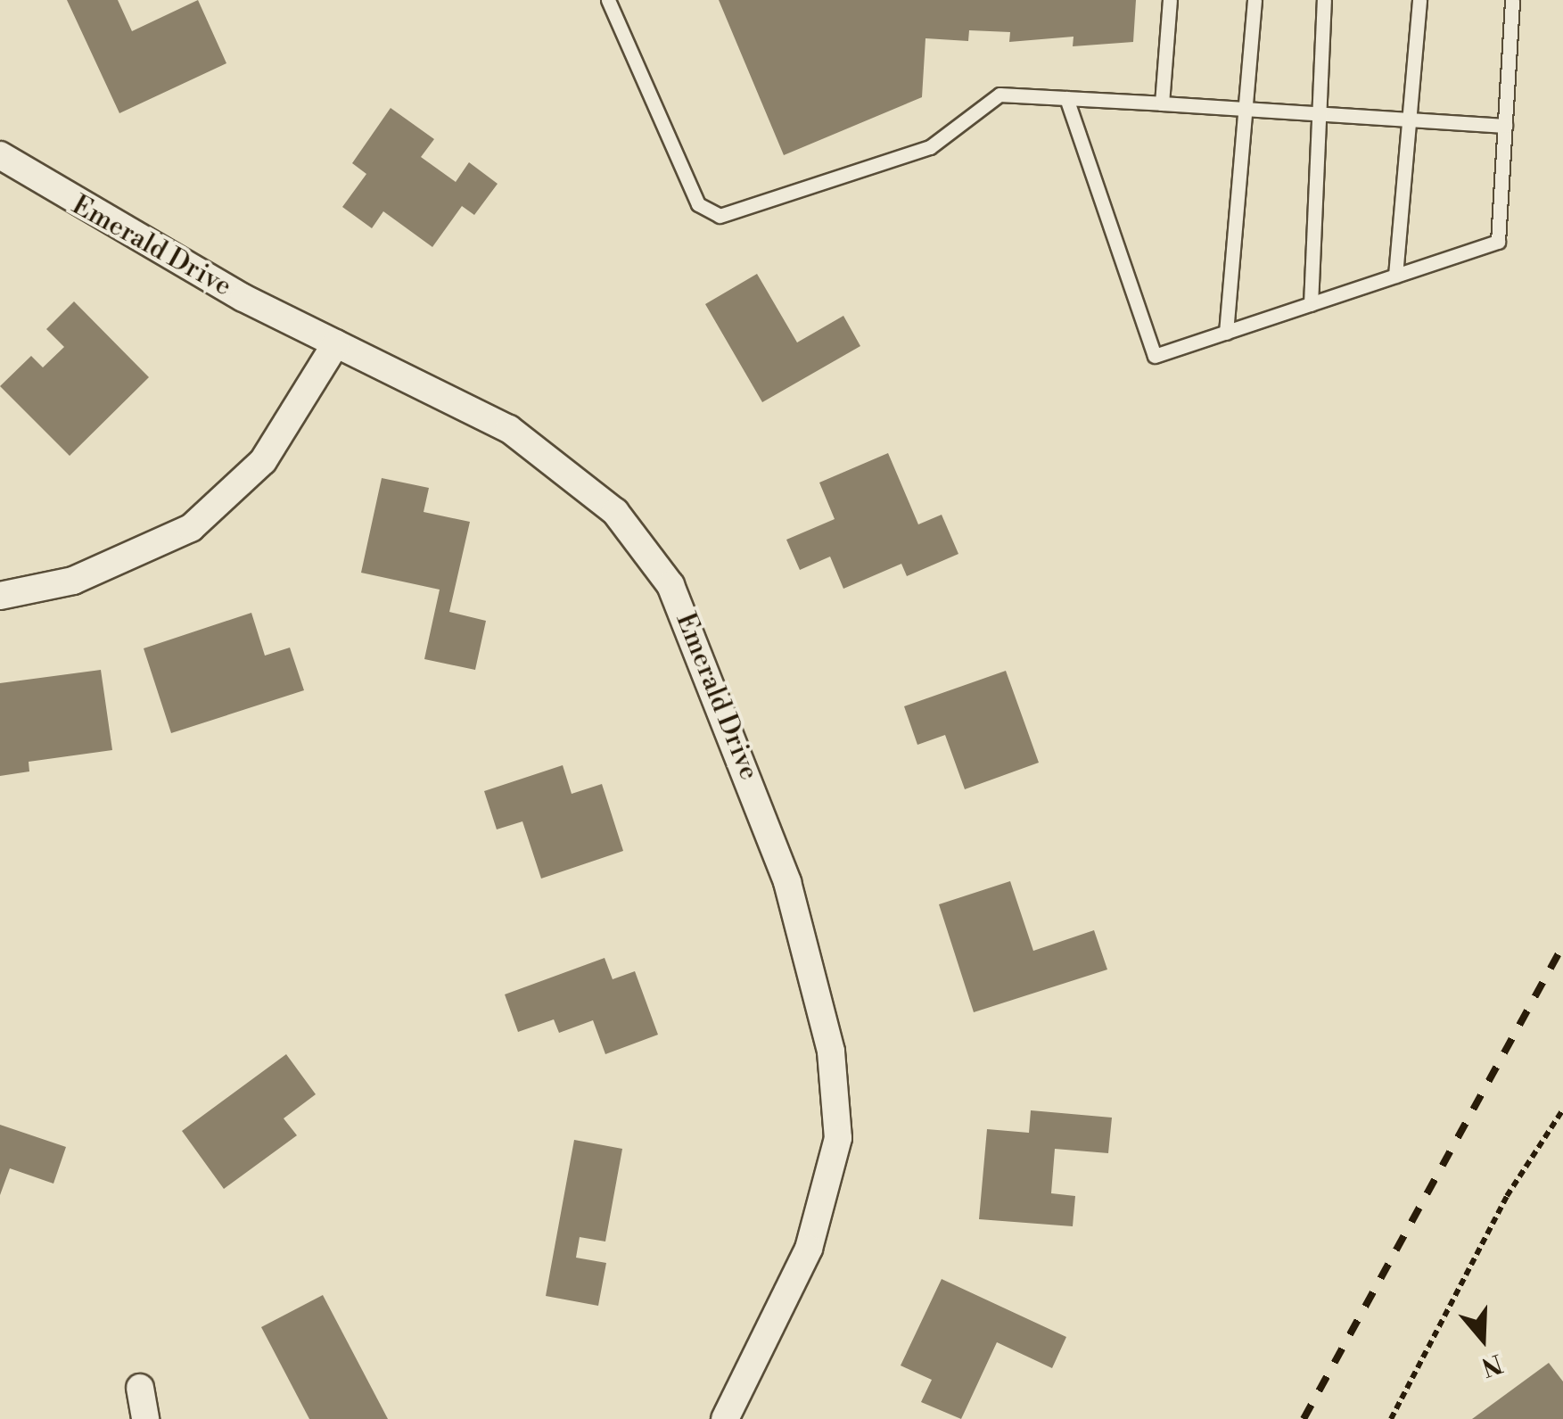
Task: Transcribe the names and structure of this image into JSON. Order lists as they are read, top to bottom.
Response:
{
  "streets": {
    "street": ["Emerald Drive"]
  },
  "north": "bottom"
}
